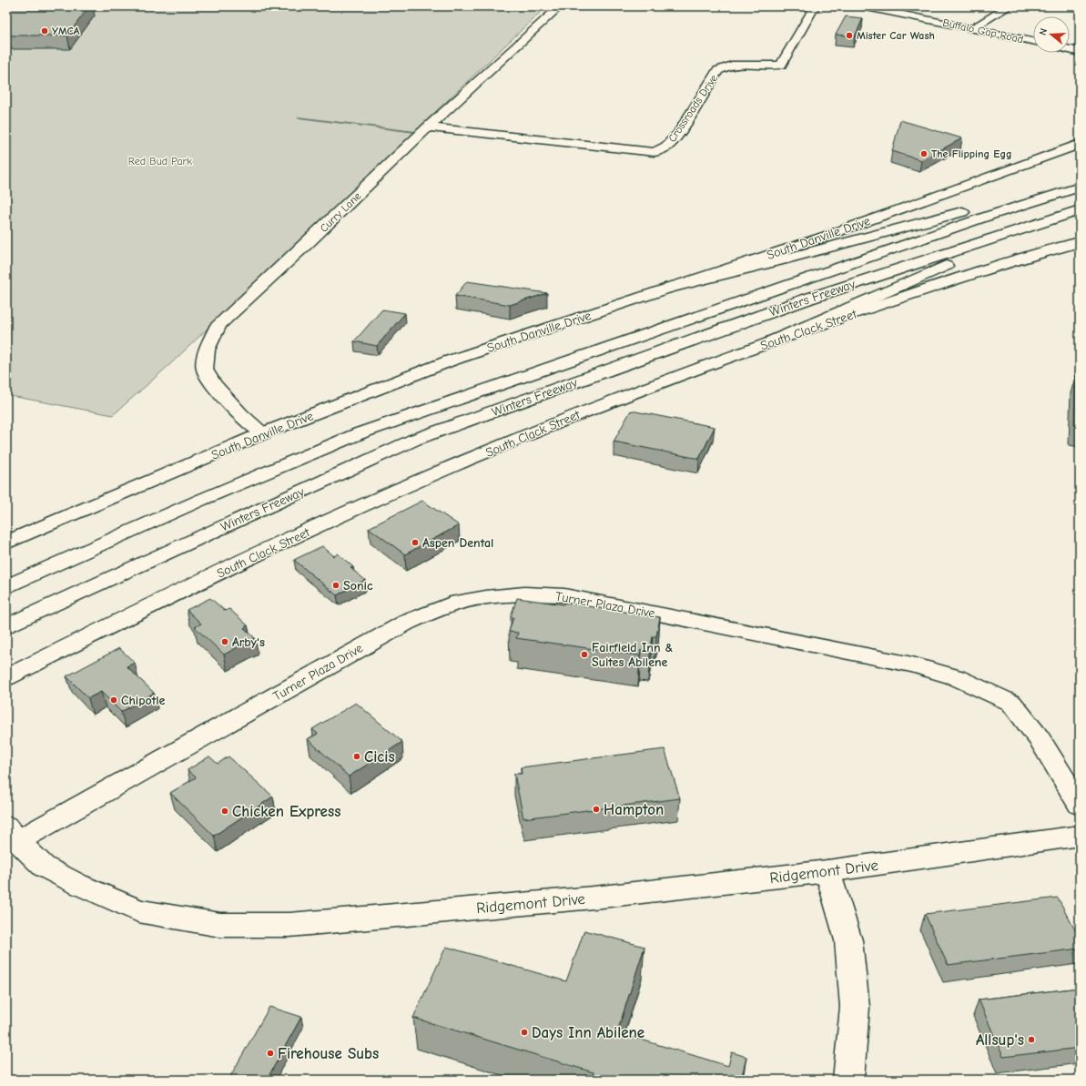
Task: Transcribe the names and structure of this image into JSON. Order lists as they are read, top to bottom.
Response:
{
  "streets": {
    "main road": [
      "Buffalo Gap Road",
      "Crossroads Drive",
      "Curry Lane",
      "South Danville Drive",
      "Winters Freeway",
      "South Clack Street",
      "Turner Plaza Drive",
      "Ridgemont Drive"
    ]
  },
  "crossings": [
    ["Crossroads Drive", "Curry Lane"],
    ["Curry Lane", "South Danville Drive"],
    ["Turner Plaza Drive", "Ridgemont Drive"]
  ],
  "parks": ["Red Bud Park"],
  "places": [
    "YMCA",
    "Mister Car Wash",
    "The Flipping Egg",
    "Aspen Dental",
    "Sonic",
    "Arby's",
    "Fairfield Inn & Suites Abilene",
    "Chipotle",
    "Cicis",
    "Hampton",
    "Chicken Express",
    "Days Inn Abilene",
    "Allsup's",
    "Firehouse Subs"
  ],
  "north": "left"
}
